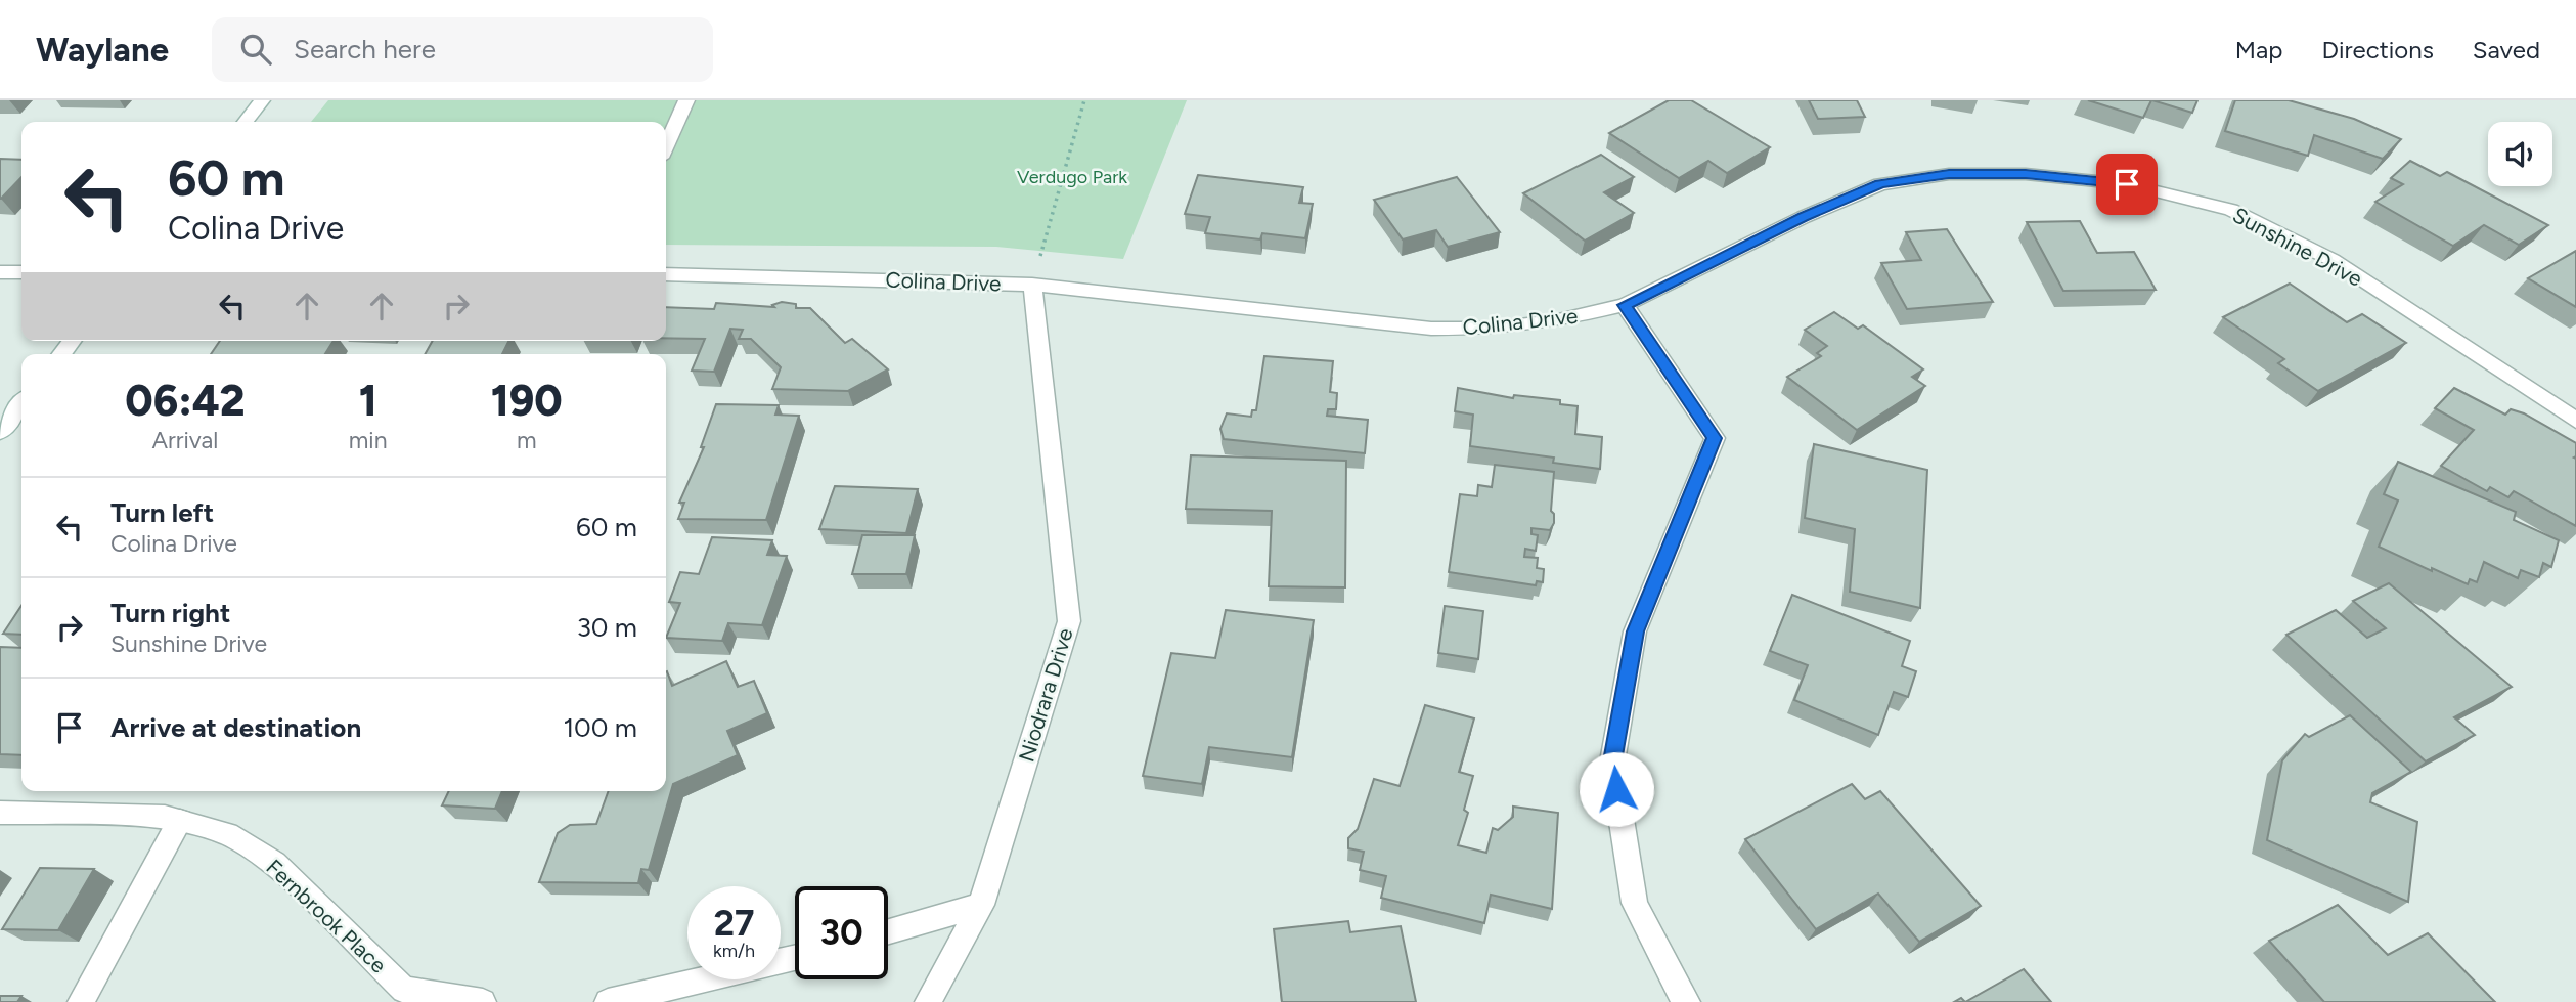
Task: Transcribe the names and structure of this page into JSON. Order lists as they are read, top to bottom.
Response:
{
  "streets": {
    "street": [
      "Sunshine Drive",
      "Colina Drive",
      "Niodrara Drive",
      "Fernbrook Place"
    ]
  },
  "crossings": [
    ["Sunshine Drive", "Colina Drive"],
    ["Colina Drive", "Niodrara Drive"]
  ],
  "parks": ["Verdugo Park"],
  "page": {
    "header": "Waylane",
    "search": "Search here",
    "nav": ["Map", "Directions", "Saved"],
    "turn": ["60 m", "Colina Drive"],
    "eta": [
      "06:42",
      "Arrival",
      "1",
      "min",
      "190",
      "m"
    ],
    "list": [
      {
        "name": "Turn left",
        "note": "Colina Drive",
        "value": "60 m"
      },
      {
        "name": "Turn right",
        "note": "Sunshine Drive",
        "value": "30 m"
      },
      {
        "name": "Arrive at destination",
        "value": "100 m"
      }
    ],
    "speed": "27 km/h",
    "limit": "30"
  }
}
